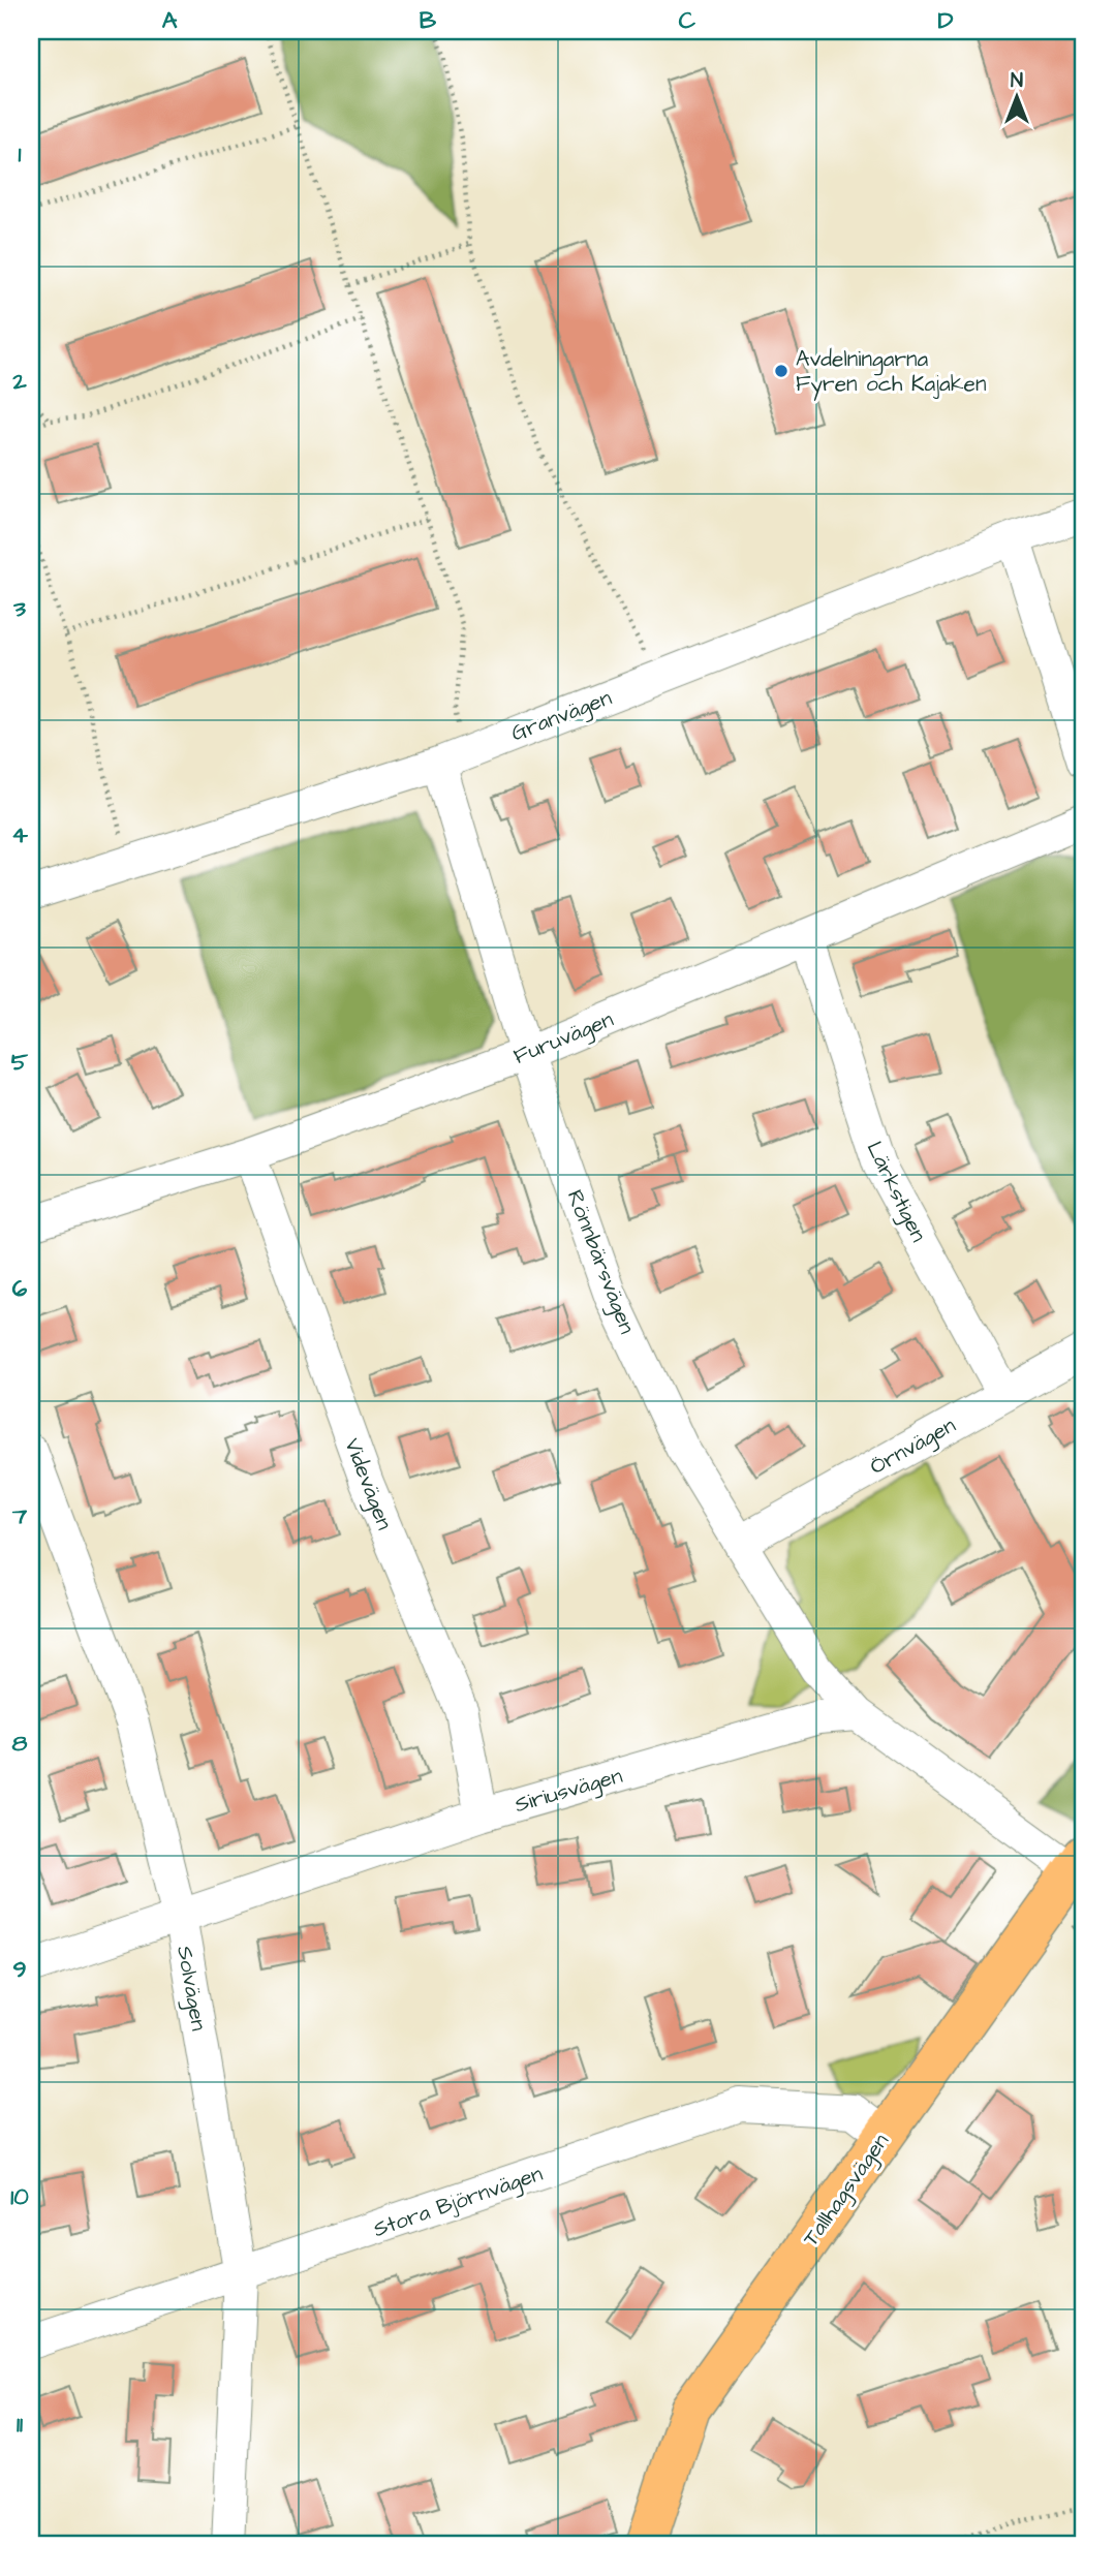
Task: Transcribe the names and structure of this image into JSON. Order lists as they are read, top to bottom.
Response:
{
  "streets": {
    "main road": ["Tallhagsvägen"],
    "street": [
      "Granvägen",
      "Furuvägen",
      "Lärkstigen",
      "Rönnbärsvägen",
      "Örnvägen",
      "Videvägen",
      "Siriusvägen",
      "Solvägen",
      "Stora Björnvägen"
    ]
  },
  "crossings": [
    ["Granvägen", "Rönnbärsvägen"],
    ["Furuvägen", "Lärkstigen"],
    ["Furuvägen", "Rönnbärsvägen"],
    ["Furuvägen", "Videvägen"],
    ["Lärkstigen", "Örnvägen"],
    ["Rönnbärsvägen", "Örnvägen"],
    ["Rönnbärsvägen", "Siriusvägen"],
    ["Videvägen", "Siriusvägen"],
    ["Siriusvägen", "Solvägen"],
    ["Solvägen", "Stora Björnvägen"],
    ["Tallhagsvägen", "Stora Björnvägen"]
  ],
  "places": ["Avdelningarna Fyren och Kajaken"],
  "north": "top",
  "grid": {
    "columns": [
      "A",
      "B",
      "C",
      "D"
    ],
    "rows": [
      "1",
      "2",
      "3",
      "4",
      "5",
      "6",
      "7",
      "8",
      "9",
      "10",
      "11"
    ]
  }
}
